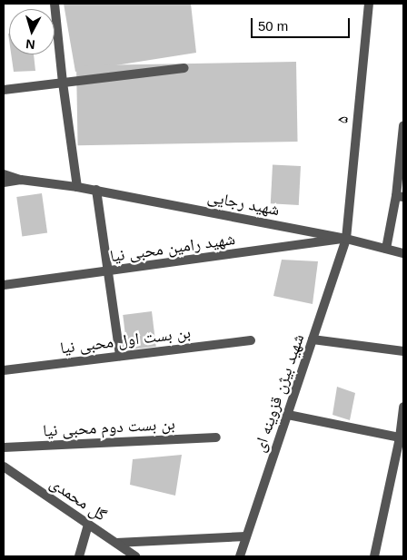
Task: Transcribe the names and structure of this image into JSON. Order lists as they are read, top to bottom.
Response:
{
  "streets": {
    "street": [
      "۵",
      "شهید رجایی",
      "شهید رامین محبی نیا",
      "بن بست اول محبی نیا",
      "شهید بیژن قزوینه ای",
      "بن بست دوم محبی نیا",
      "گل محمدی"
    ]
  },
  "crossings": [
    ["۵", "شهید رجایی"],
    ["۵", "شهید رامین محبی نیا"],
    ["۵", "شهید بیژن قزوینه ای"],
    ["شهید رجایی", "شهید رامین محبی نیا"],
    ["شهید رجایی", "شهید بیژن قزوینه ای"],
    ["شهید رامین محبی نیا", "شهید بیژن قزوینه ای"]
  ],
  "scale_bar": "50 m",
  "north": "bottom"
}
